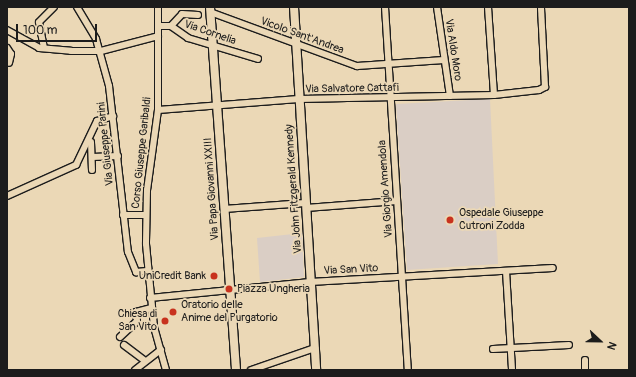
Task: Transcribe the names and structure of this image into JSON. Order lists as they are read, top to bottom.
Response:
{
  "streets": {
    "main road": ["Via Papa Giovanni XXIII", "Via John Fitzgerald Kennedy"],
    "street": [
      "Via Cornelia",
      "Vicolo Sant'Andrea",
      "Via Aldo Moro",
      "Via Salvatore Cattafi",
      "Via Giuseppe Parini",
      "Corso Giuseppe Garibaldi",
      "Via Giorgio Amendola",
      "Via San Vito"
    ]
  },
  "crossings": [
    ["Via Cornelia", "Corso Giuseppe Garibaldi"],
    ["Via Cornelia", "Via Papa Giovanni XXIII"],
    ["Vicolo Sant'Andrea", "Via Aldo Moro"],
    ["Vicolo Sant'Andrea", "Via Papa Giovanni XXIII"],
    ["Vicolo Sant'Andrea", "Via John Fitzgerald Kennedy"],
    ["Vicolo Sant'Andrea", "Via Giorgio Amendola"],
    ["Via Aldo Moro", "Via Salvatore Cattafi"],
    ["Via Salvatore Cattafi", "Corso Giuseppe Garibaldi"],
    ["Via Salvatore Cattafi", "Via Papa Giovanni XXIII"],
    ["Via Salvatore Cattafi", "Via John Fitzgerald Kennedy"],
    ["Via Salvatore Cattafi", "Via Giorgio Amendola"],
    ["Via Giuseppe Parini", "Corso Giuseppe Garibaldi"],
    ["Corso Giuseppe Garibaldi", "Via San Vito"],
    ["Via Papa Giovanni XXIII", "Via San Vito"],
    ["Via John Fitzgerald Kennedy", "Via San Vito"],
    ["Via Giorgio Amendola", "Via San Vito"]
  ],
  "places": [
    "Ospedale Giuseppe Cutroni Zodda",
    "UniCredit Bank",
    "Piazza Ungheria",
    "Oratorio delle Anime del Purgatorio",
    "Chiesa di San Vito"
  ],
  "scale_bar": "100 m",
  "north": "right"
}
